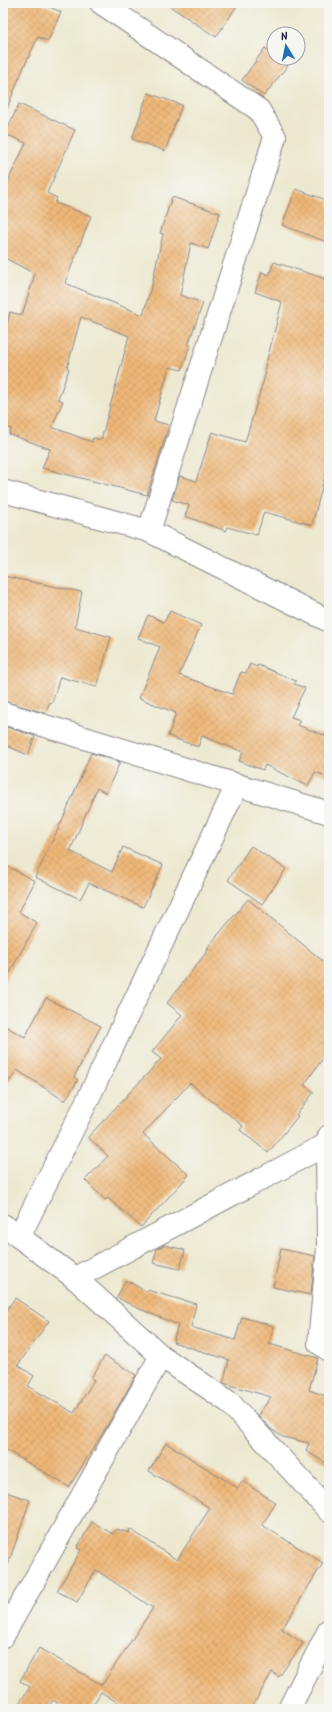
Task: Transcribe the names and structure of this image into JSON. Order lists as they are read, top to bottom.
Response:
{
  "north": "top"
}
